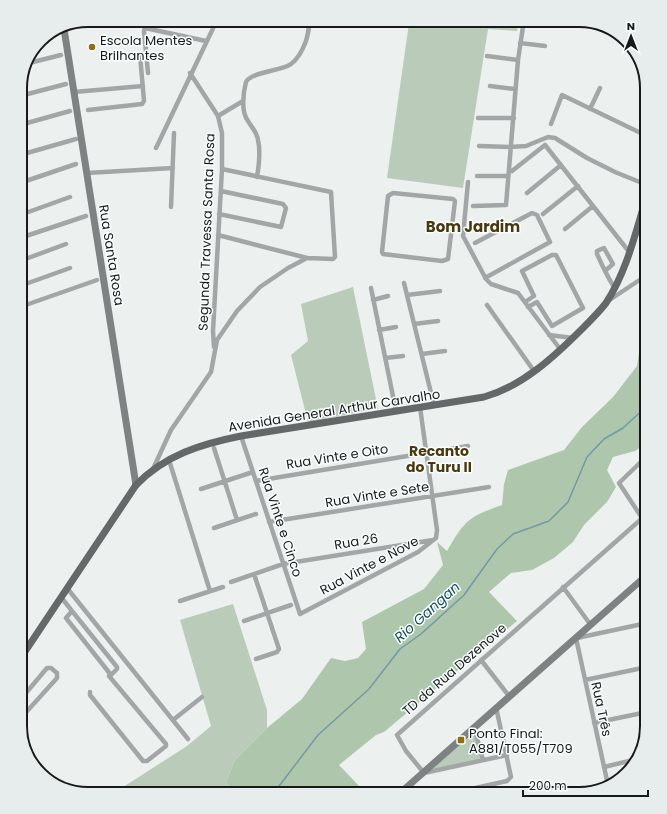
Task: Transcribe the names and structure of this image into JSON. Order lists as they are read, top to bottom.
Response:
{
  "streets": {
    "main road": ["Avenida General Arthur Carvalho"],
    "street": [
      "Segunda Travessa Santa Rosa",
      "Rua Santa Rosa",
      "Rua Vinte e Oito",
      "Rua Vinte e Sete",
      "Rua Vinte e Cinco",
      "Rua 26",
      "Rua Vinte e Nove",
      "TD da Rua Dezenove",
      "Rua Três"
    ]
  },
  "crossings": [
    ["Rua Santa Rosa", "Avenida General Arthur Carvalho"],
    ["Avenida General Arthur Carvalho", "Rua Vinte e Cinco"],
    ["Avenida General Arthur Carvalho", "Rua Vinte e Nove"],
    ["Rua Vinte e Oito", "Rua Vinte e Cinco"],
    ["Rua Vinte e Oito", "Rua Vinte e Nove"],
    ["Rua Vinte e Sete", "Rua Vinte e Cinco"],
    ["Rua Vinte e Sete", "Rua Vinte e Nove"],
    ["Rua Vinte e Cinco", "Rua 26"],
    ["Rua Vinte e Cinco", "Rua Vinte e Nove"],
    ["Rua 26", "Rua Vinte e Nove"]
  ],
  "districts": ["Bom Jardim", "Recanto do Turu II"],
  "water": ["Rio Gangan"],
  "places": {
    "other": ["Escola Mentes Brilhantes"],
    "transit": ["Ponto Final: A881/T055/T709"]
  },
  "scale_bar": "200 m",
  "north": "top"
}
